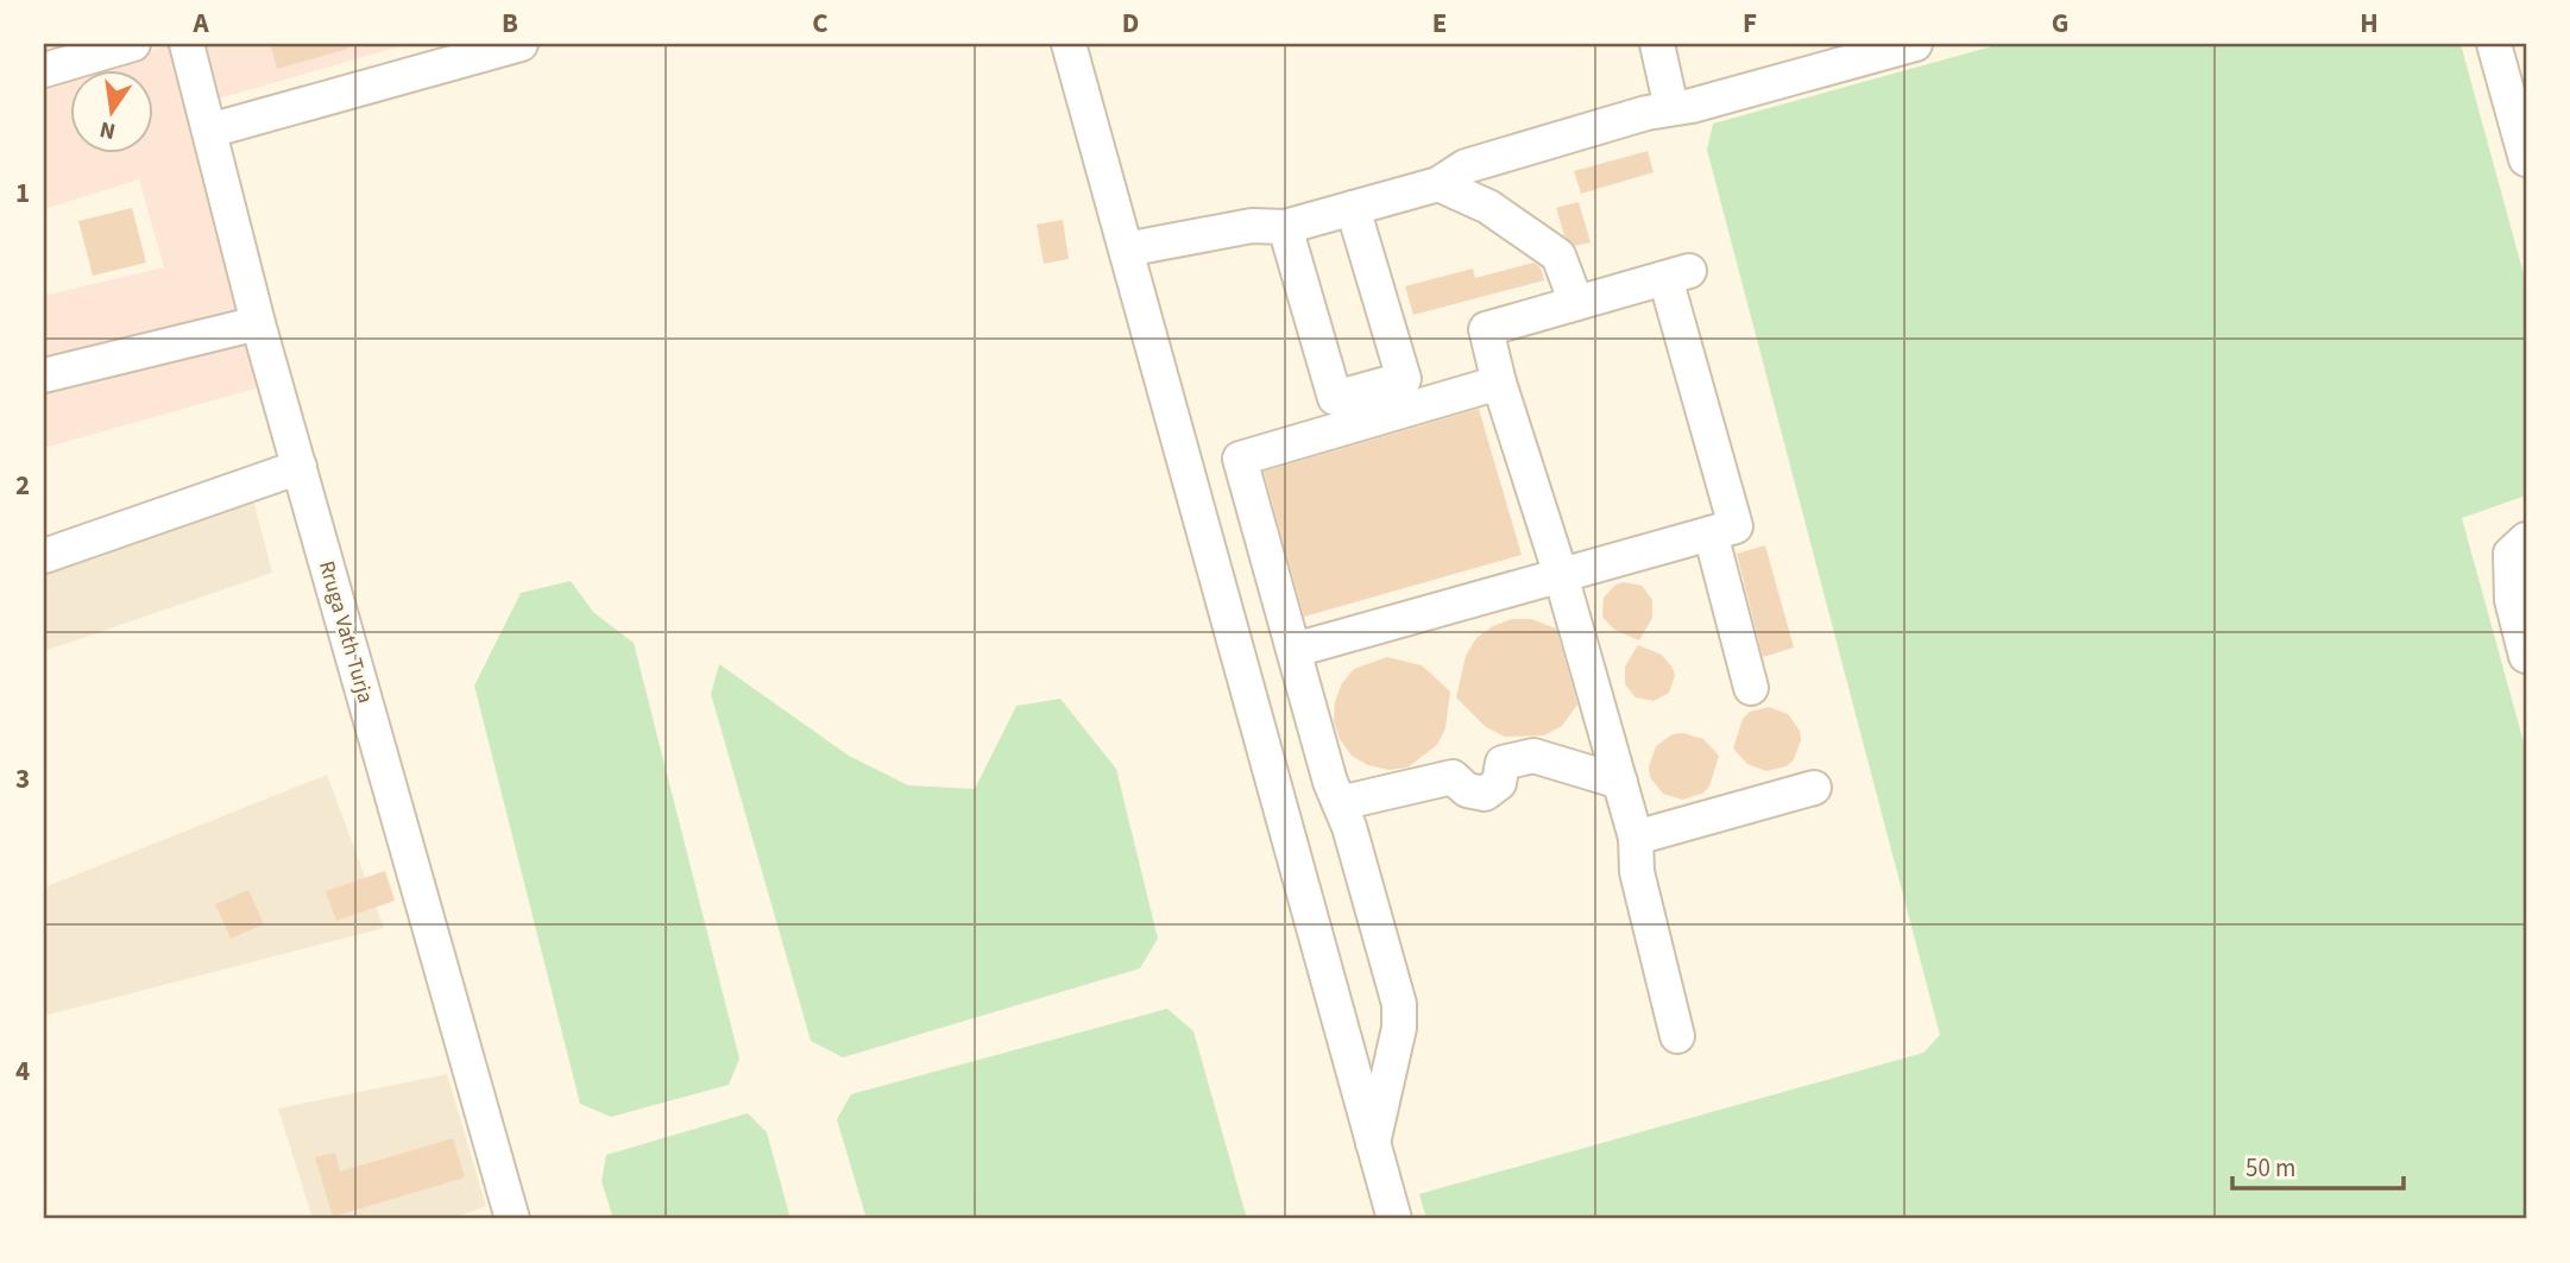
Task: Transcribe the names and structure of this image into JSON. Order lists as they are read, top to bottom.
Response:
{
  "streets": {
    "street": ["Rruga Vath Turja"]
  },
  "scale_bar": "50 m",
  "north": "bottom",
  "grid": {
    "columns": [
      "A",
      "B",
      "C",
      "D",
      "E",
      "F",
      "G",
      "H"
    ],
    "rows": [
      "1",
      "2",
      "3",
      "4"
    ]
  }
}
